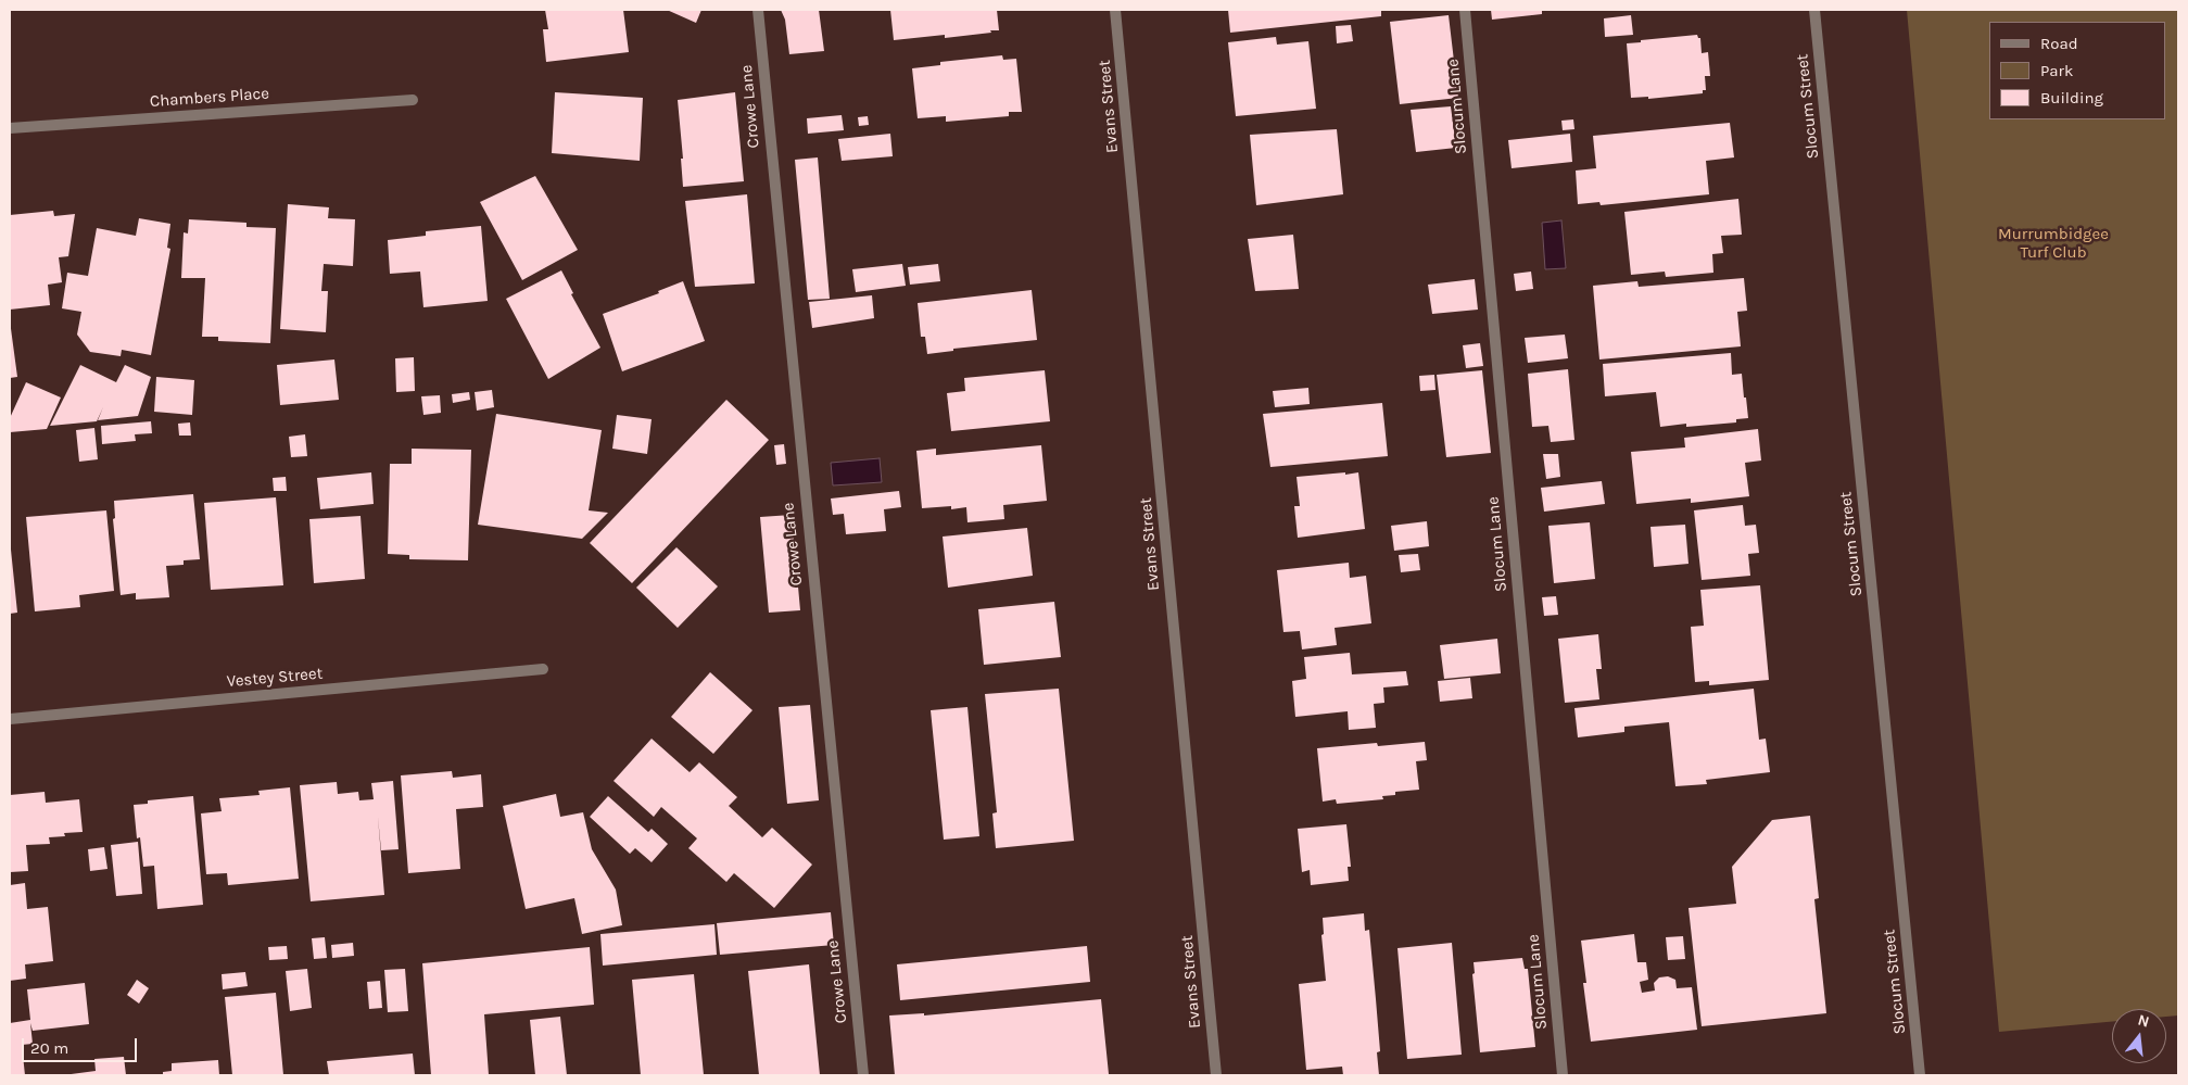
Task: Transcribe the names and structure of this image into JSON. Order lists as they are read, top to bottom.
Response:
{
  "streets": {
    "street": [
      "Chambers Place",
      "Crowe Lane",
      "Evans Street",
      "Slocum Lane",
      "Slocum Street",
      "Vestey Street"
    ]
  },
  "parks": ["Murrumbidgee Turf Club"],
  "legend": ["Road", "Park", "Building"],
  "scale_bar": "20 m",
  "north": "top"
}
